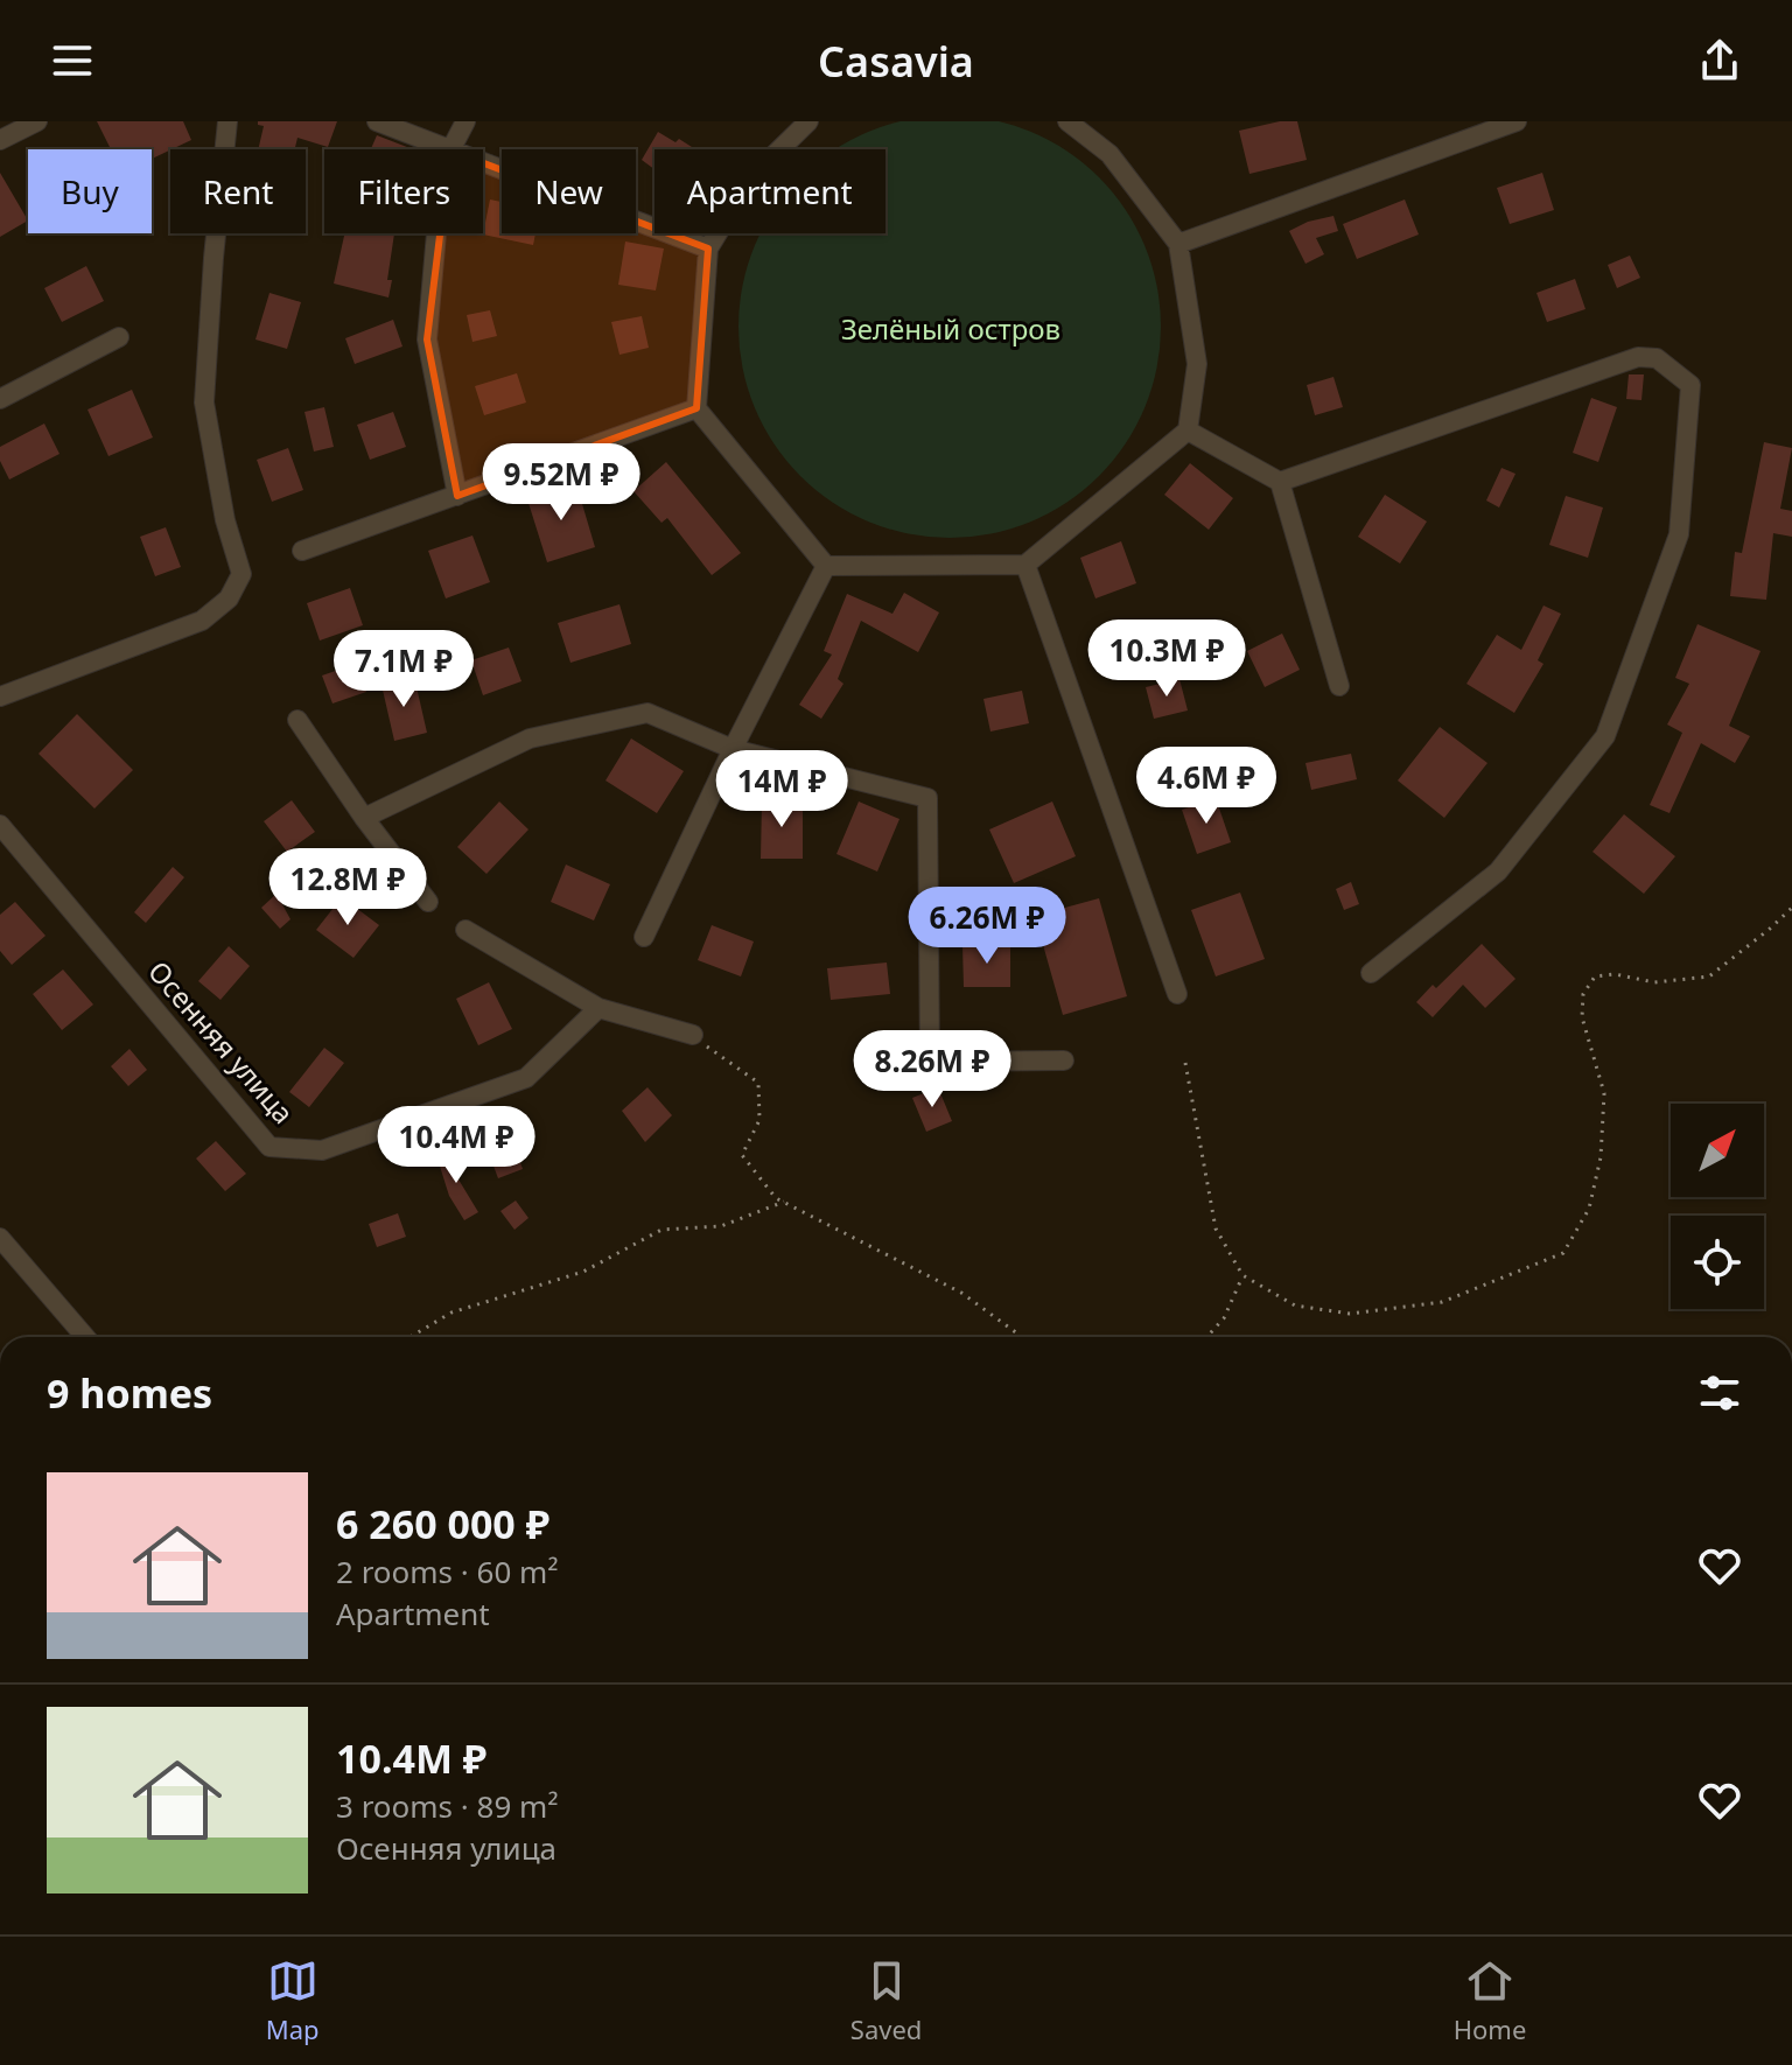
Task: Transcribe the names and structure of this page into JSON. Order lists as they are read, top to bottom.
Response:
{
  "streets": {
    "street": ["Осенняя улица"]
  },
  "parks": ["Зелёный остров"],
  "north": "top right",
  "page": {
    "header": "Casavia",
    "chip": [
      "Buy",
      "Rent",
      "Filters",
      "New",
      "Apartment"
    ],
    "price": [
      "9.52M ₽",
      "10.3M ₽",
      "7.1M ₽",
      "4.6M ₽",
      "14M ₽",
      "12.8M ₽",
      "6.26M ₽",
      "8.26M ₽",
      "10.4M ₽"
    ],
    "heading": "9 homes",
    "list": [
      {
        "name": "6 260 000 ₽",
        "note": "2 rooms · 60 m² · Apartment"
      },
      {
        "name": "10.4M ₽",
        "note": "3 rooms · 89 m² · Осенняя улица"
      }
    ],
    "tabs": ["Map", "Saved", "Home"]
  }
}
